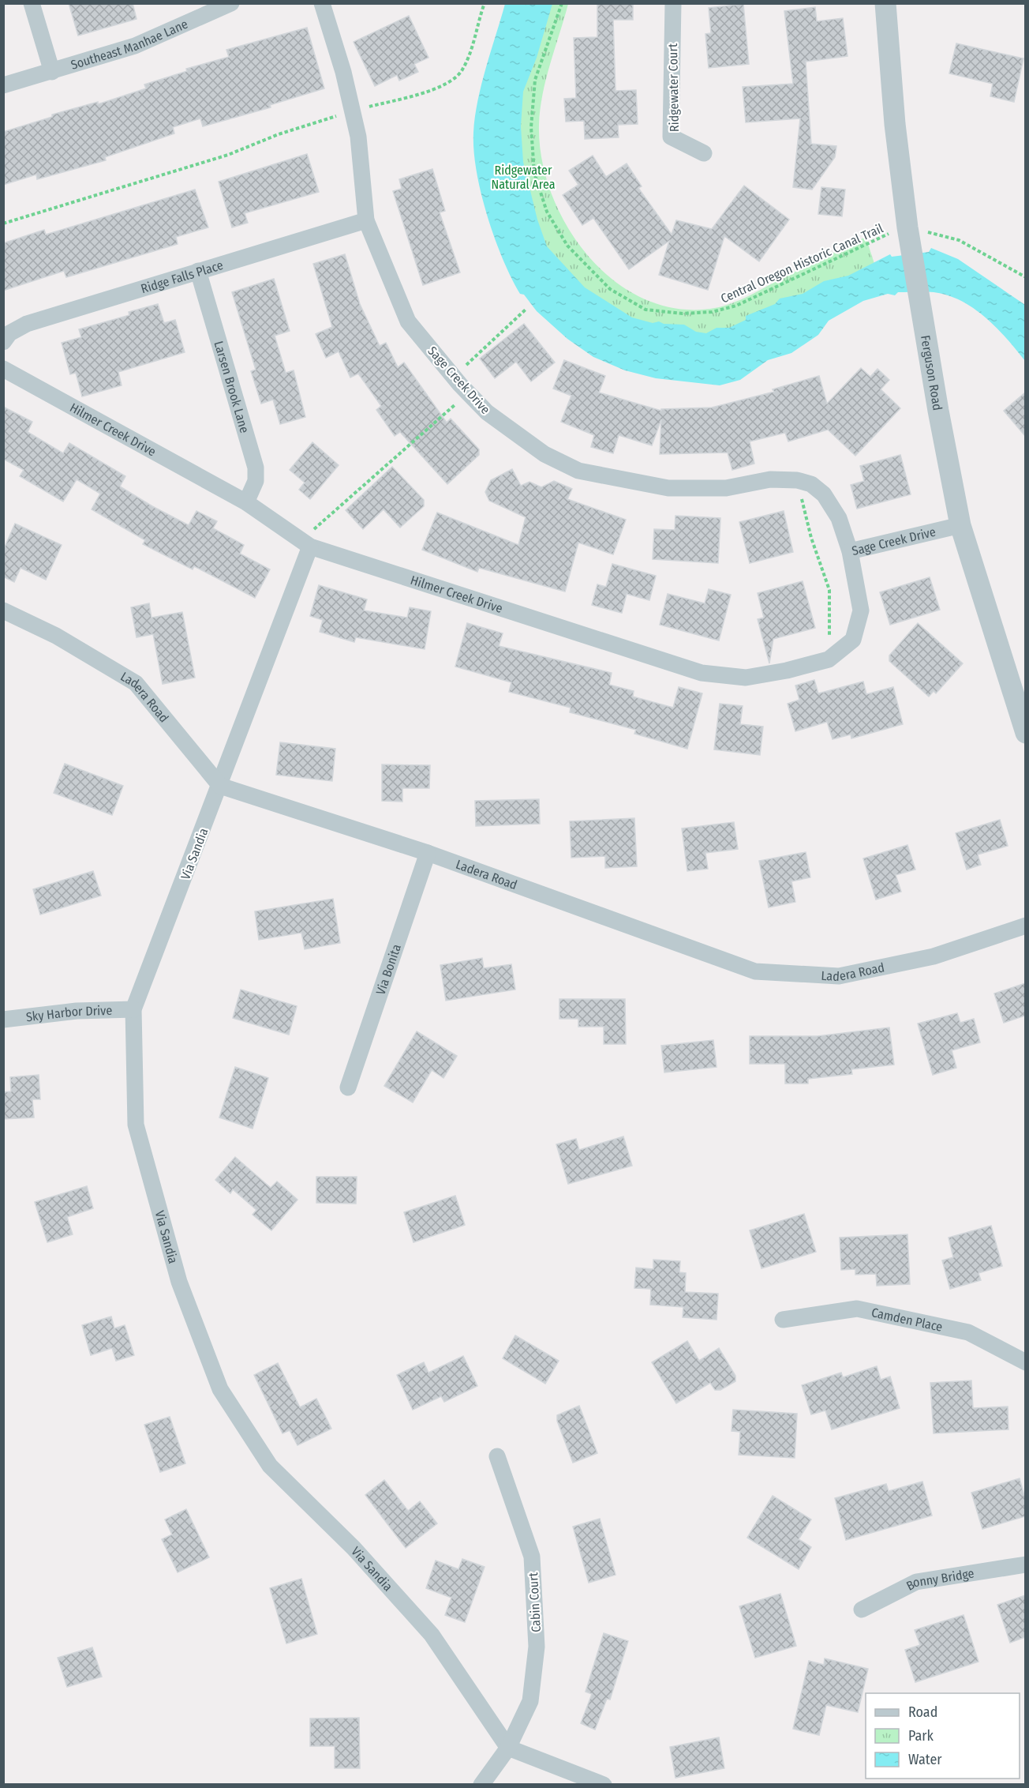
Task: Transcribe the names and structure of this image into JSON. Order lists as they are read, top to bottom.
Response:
{
  "streets": {
    "street": [
      "Southeast Manhae Lane",
      "Ridgewater Court",
      "Ridge Falls Place",
      "Ferguson Road",
      "Sage Creek Drive",
      "Larsen Brook Lane",
      "Hilmer Creek Drive",
      "Ladera Road",
      "Via Sandia",
      "Via Bonita",
      "Sky Harbor Drive",
      "Camden Place",
      "Bonny Bridge",
      "Cabin Court"
    ],
    "path": ["Central Oregon Historic Canal Trail"]
  },
  "crossings": [
    ["Central Oregon Historic Canal Trail", "Ferguson Road"],
    ["Ridge Falls Place", "Sage Creek Drive"],
    ["Ridge Falls Place", "Larsen Brook Lane"],
    ["Ferguson Road", "Sage Creek Drive"],
    ["Sage Creek Drive", "Hilmer Creek Drive"],
    ["Larsen Brook Lane", "Hilmer Creek Drive"],
    ["Hilmer Creek Drive", "Via Sandia"],
    ["Ladera Road", "Via Sandia"],
    ["Ladera Road", "Via Bonita"],
    ["Via Sandia", "Sky Harbor Drive"],
    ["Via Sandia", "Cabin Court"]
  ],
  "parks": ["Ridgewater Natural Area"],
  "legend": ["Road", "Park", "Water"]
}
